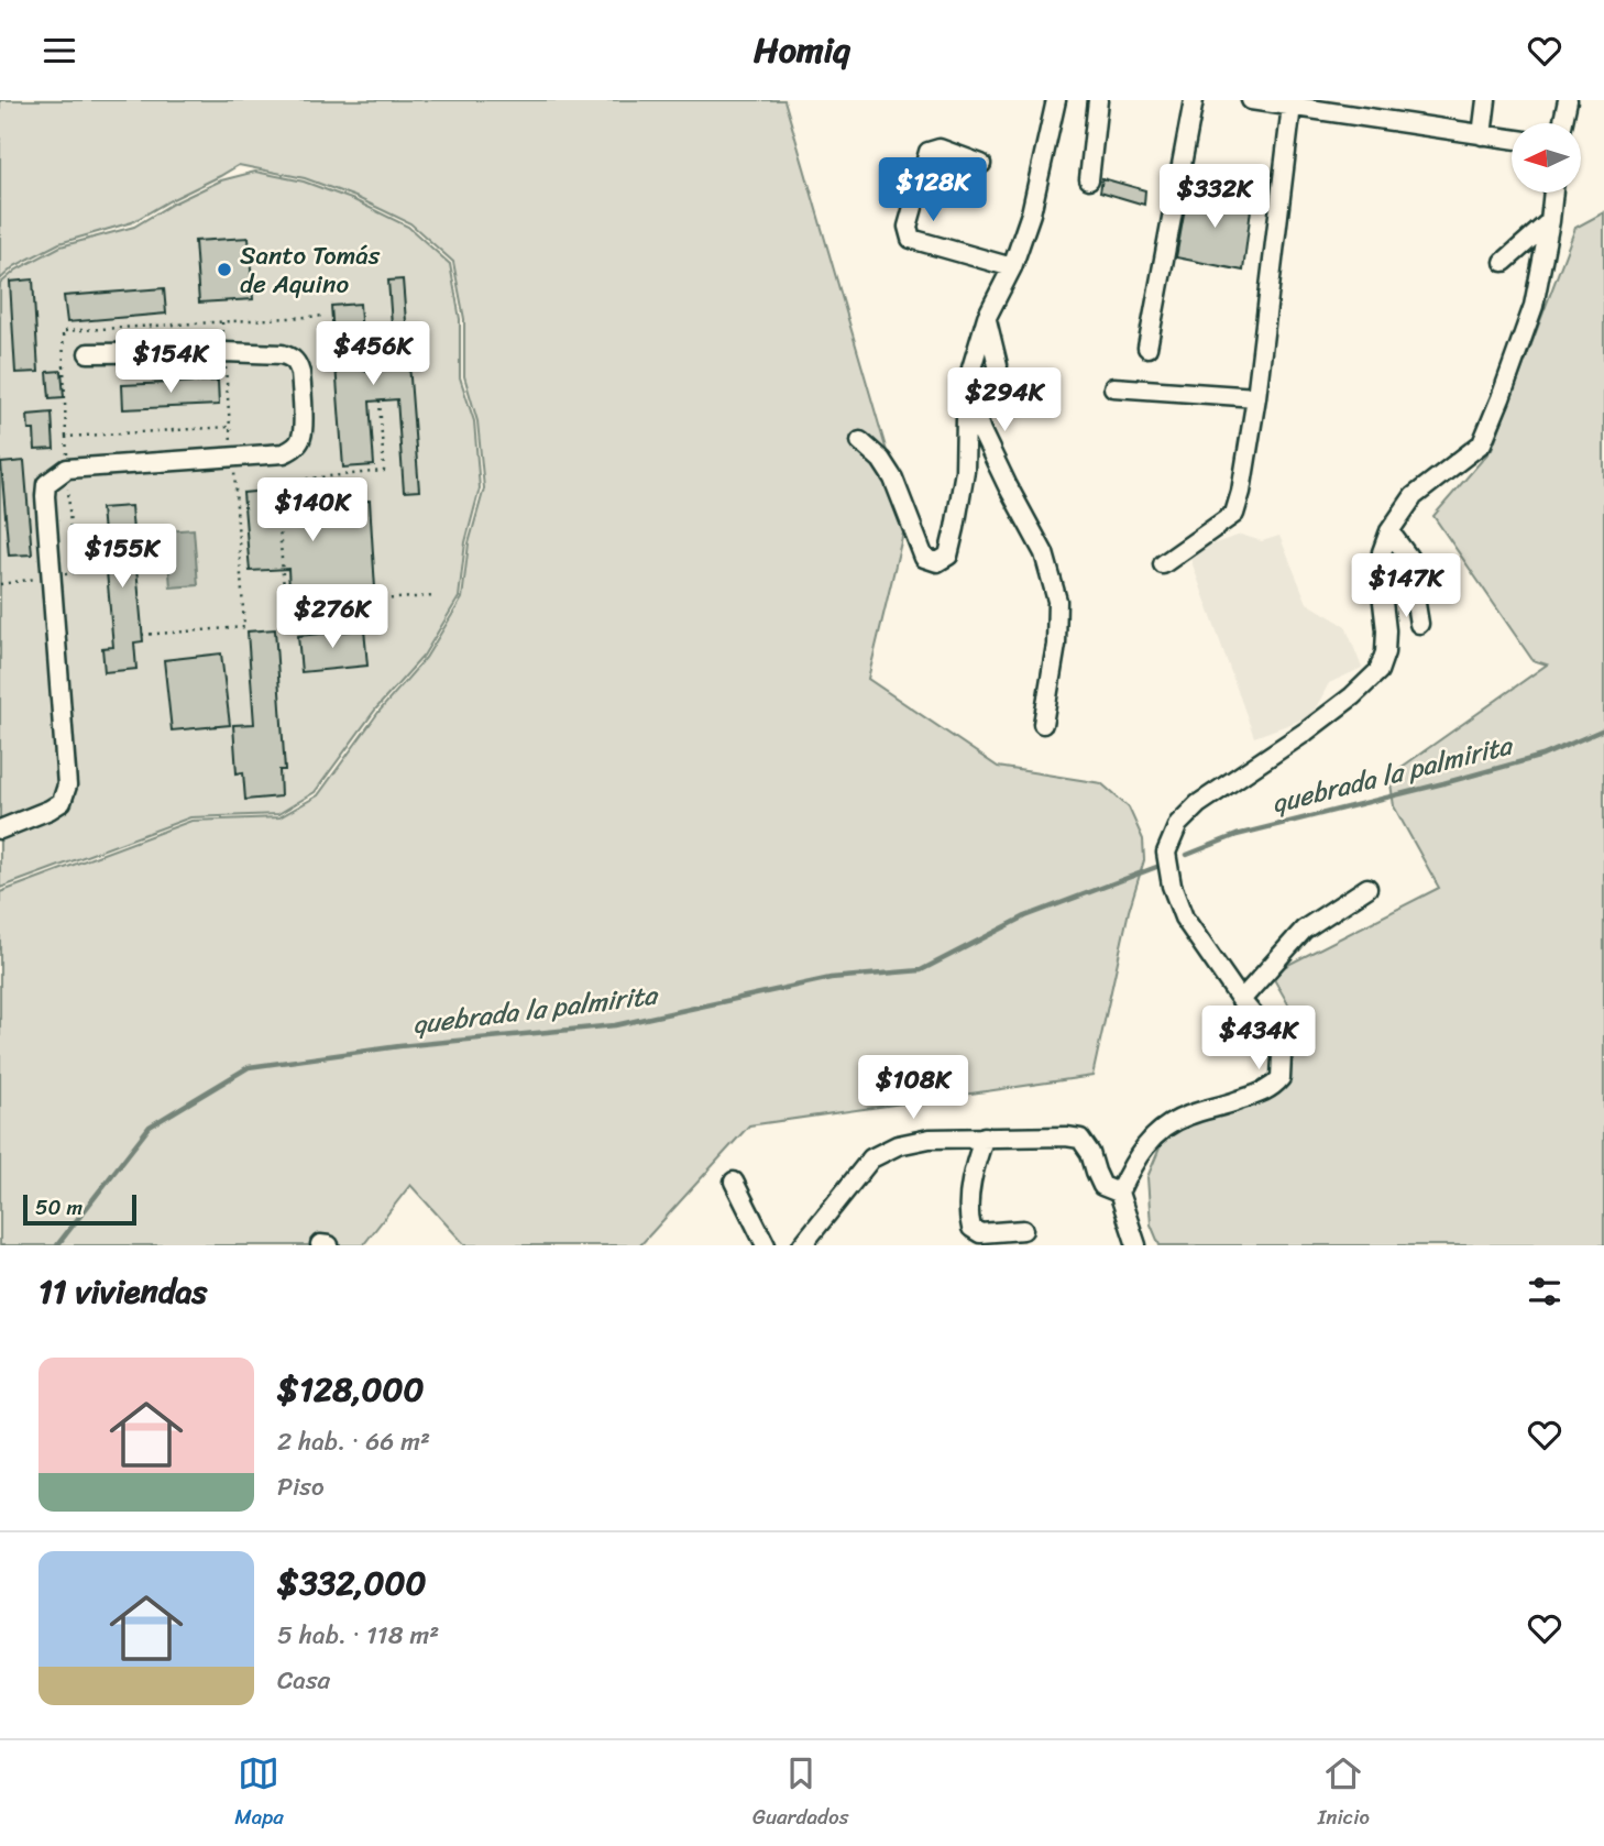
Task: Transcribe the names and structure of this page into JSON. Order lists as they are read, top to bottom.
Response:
{
  "water": ["quebrada la palmirita"],
  "places": ["Santo Tomás de Aquino"],
  "scale_bar": "50 m",
  "north": "left",
  "page": {
    "header": "Homiq",
    "price": [
      "$128K",
      "$332K",
      "$456K",
      "$154K",
      "$294K",
      "$140K",
      "$155K",
      "$147K",
      "$276K",
      "$434K",
      "$108K"
    ],
    "scale": "50 m",
    "heading": "11 viviendas",
    "list": [
      {
        "name": "$128,000",
        "note": "2 hab. · 66 m² · Piso"
      },
      {
        "name": "$332,000",
        "note": "5 hab. · 118 m² · Casa"
      }
    ],
    "tabs": ["Mapa", "Guardados", "Inicio"]
  }
}
